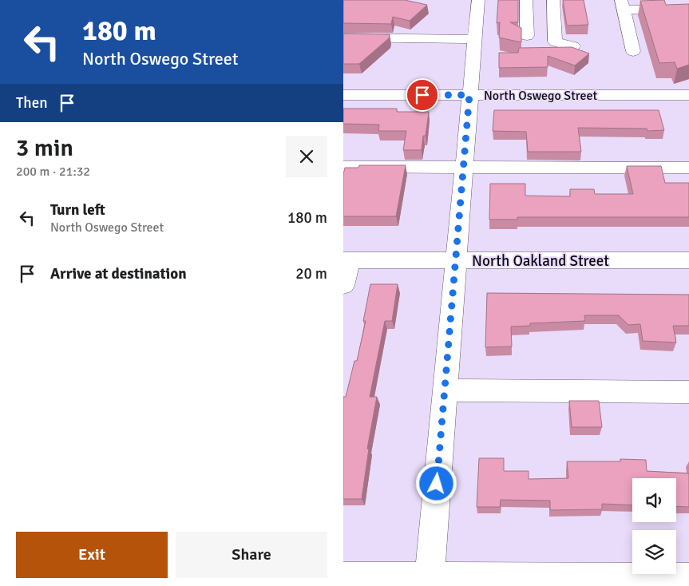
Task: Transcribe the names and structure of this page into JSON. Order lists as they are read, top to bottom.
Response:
{
  "streets": {
    "street": ["North Oswego Street", "North Oakland Street"]
  },
  "page": {
    "turn": ["180 m", "North Oswego Street"],
    "then": "Then",
    "heading": ["3 min", "200 m · 21:32"],
    "list": [
      {
        "name": "Turn left",
        "note": "North Oswego Street",
        "value": "180 m"
      },
      {
        "name": "Arrive at destination",
        "value": "20 m"
      }
    ],
    "buttons": ["Exit", "Share"]
  }
}
